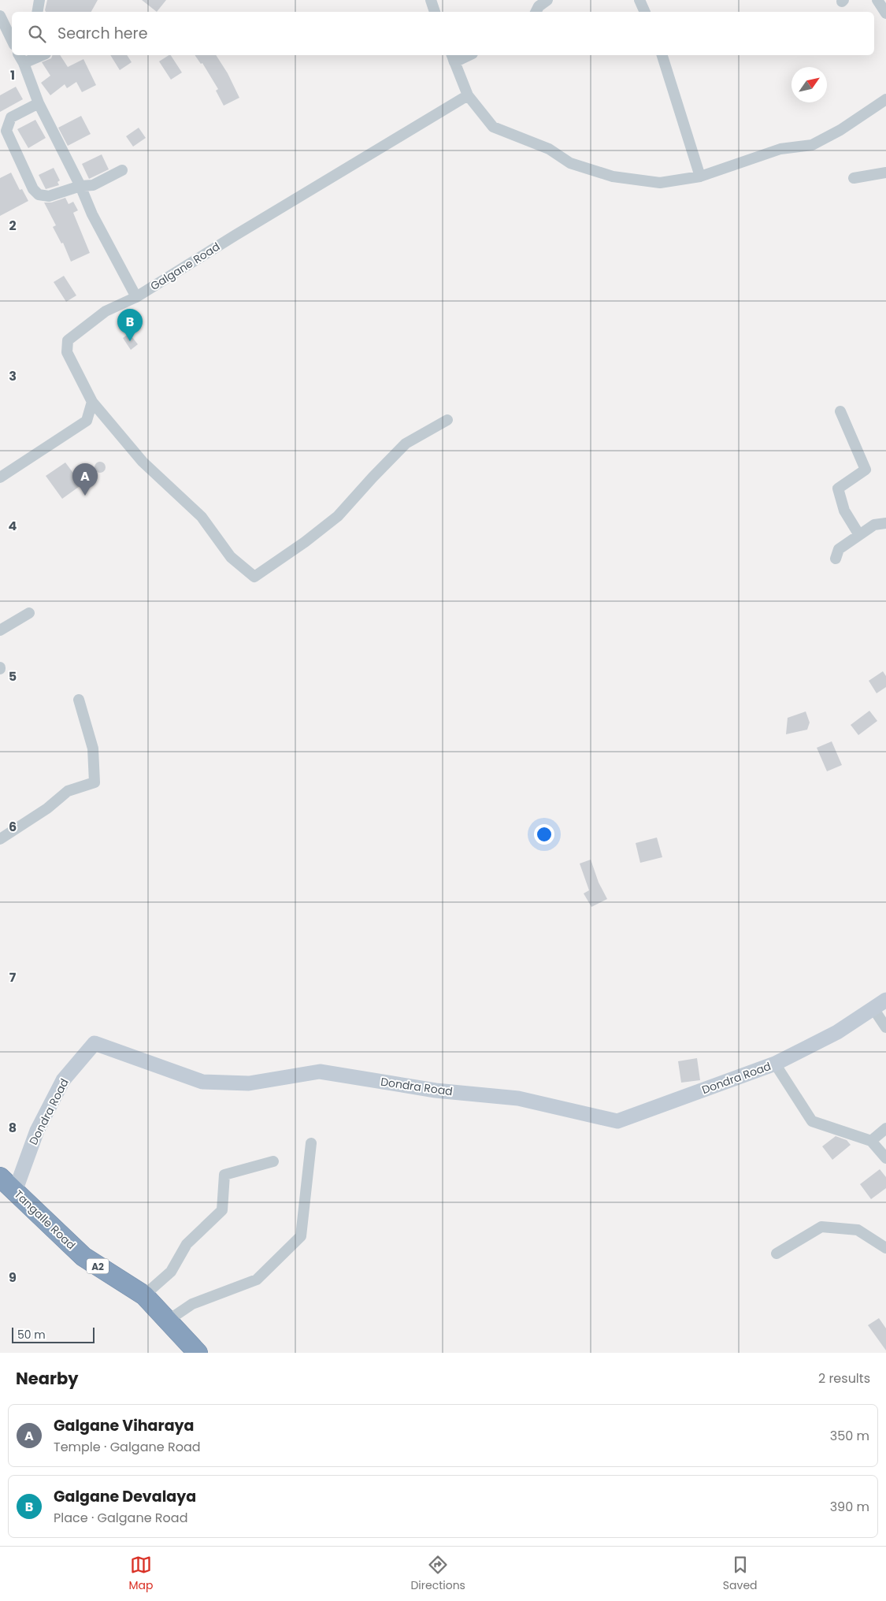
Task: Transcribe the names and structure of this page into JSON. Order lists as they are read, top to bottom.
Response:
{
  "streets": {
    "highway": ["Tangalle Road", "A2"],
    "street": ["Galgane Road", "Dondra Road"]
  },
  "crossings": [
    ["Dondra Road", "Tangalle Road"]
  ],
  "scale_bar": "50 m",
  "north": "top right",
  "page": {
    "search": "Search here",
    "pins": ["B", "A"],
    "scale": "50 m",
    "heading": ["Nearby", "2 results"],
    "list": [
      {
        "mark": "A",
        "name": "Galgane Viharaya",
        "note": "Temple · Galgane Road",
        "value": "350 m"
      },
      {
        "mark": "B",
        "name": "Galgane Devalaya",
        "note": "Place · Galgane Road",
        "value": "390 m"
      }
    ],
    "nav": ["Map", "Directions", "Saved"]
  },
  "grid": {
    "rows": [
      "1",
      "2",
      "3",
      "4",
      "5",
      "6",
      "7",
      "8",
      "9"
    ]
  }
}
